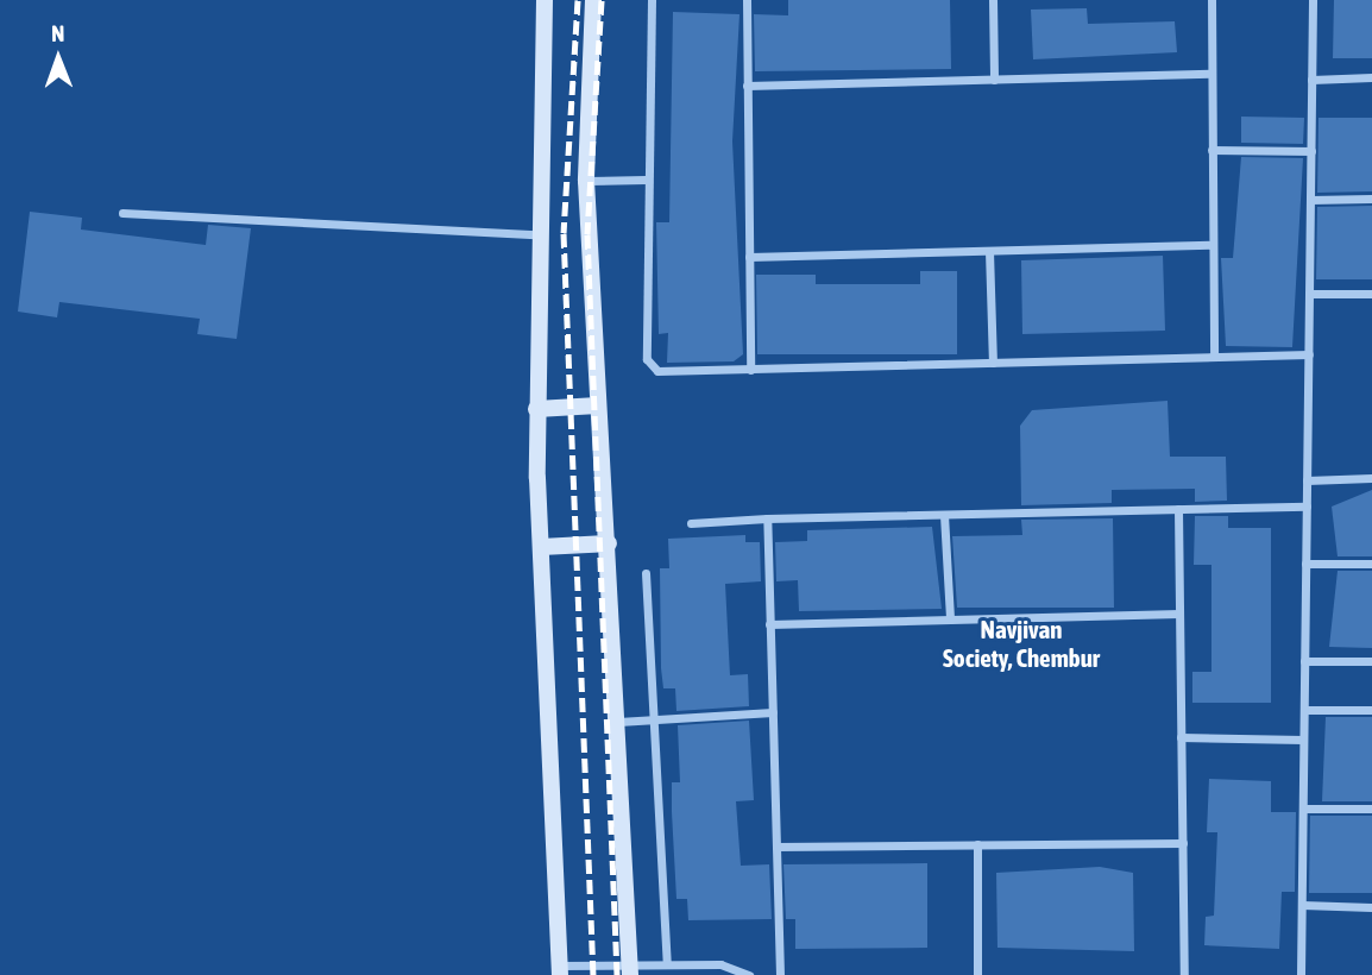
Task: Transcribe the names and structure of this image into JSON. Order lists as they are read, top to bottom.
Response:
{
  "districts": ["Navjivan Society, Chembur"],
  "north": "top"
}
